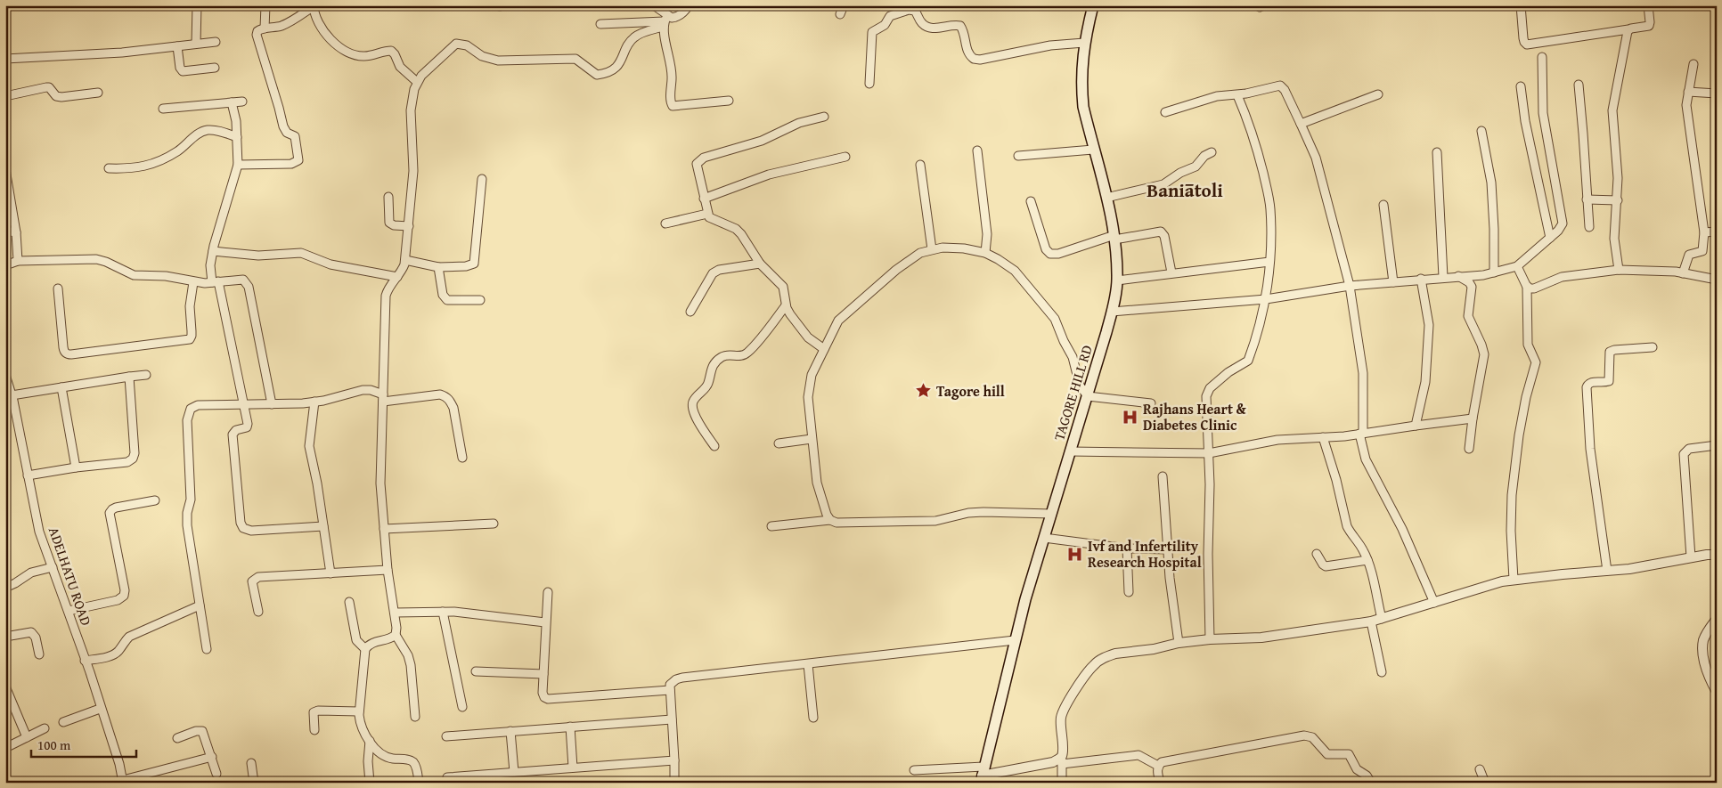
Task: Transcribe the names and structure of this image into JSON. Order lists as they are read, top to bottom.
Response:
{
  "streets": {
    "main road": ["TAGORE HILL RD"],
    "street": ["ADELHATU ROAD"]
  },
  "districts": ["Baniātoli"],
  "places": {
    "place": ["Tagore hill"],
    "hospital": ["Rajhans Heart & Diabetes Clinic", "Ivf and Infertility Research Hospital"]
  },
  "scale_bar": "100 m"
}
